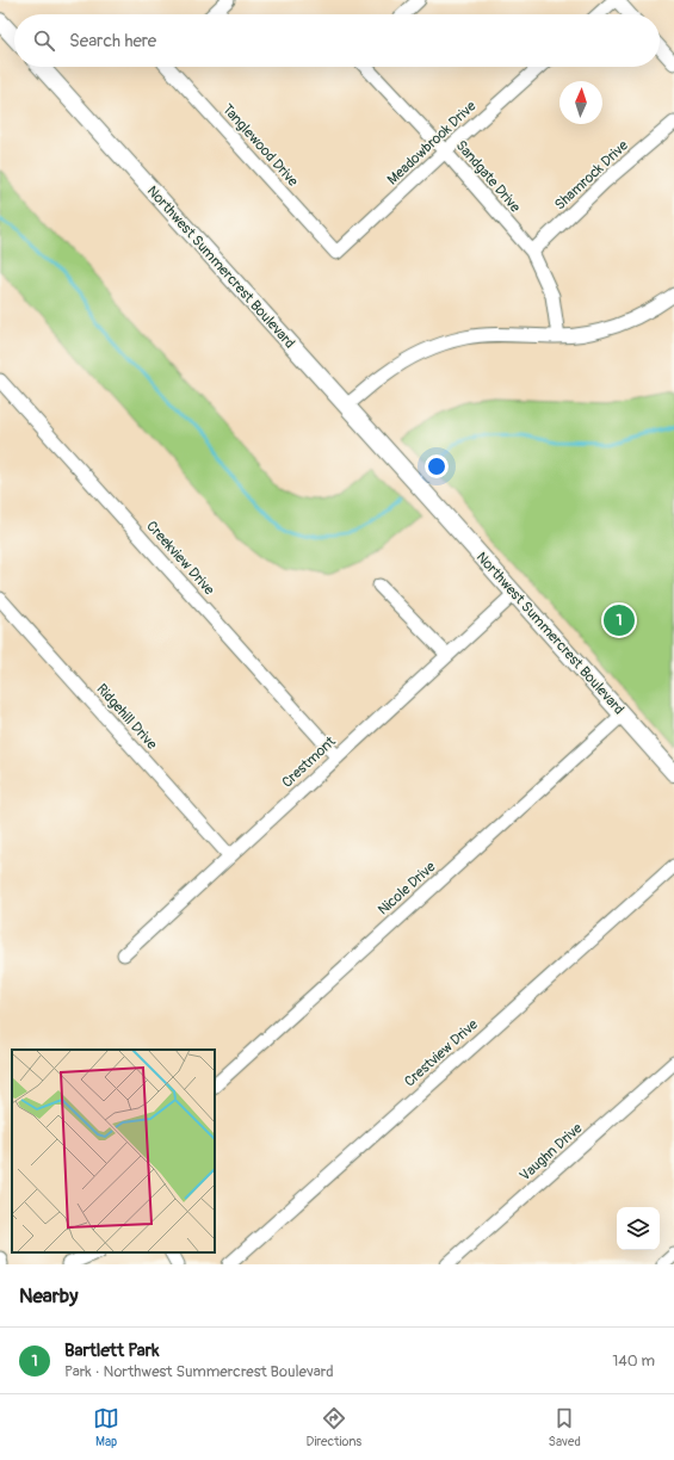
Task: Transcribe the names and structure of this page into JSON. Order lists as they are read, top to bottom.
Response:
{
  "streets": {
    "street": [
      "Meadowbrook Drive",
      "Tanglewood Drive",
      "Shamrock Drive",
      "Sandgate Drive",
      "Northwest Summercrest Boulevard",
      "Creekview Drive",
      "Ridgehill Drive",
      "Crestmont",
      "Nicole Drive",
      "Crestview Drive",
      "Vaughn Drive"
    ]
  },
  "crossings": [
    ["Meadowbrook Drive", "Tanglewood Drive"],
    ["Meadowbrook Drive", "Sandgate Drive"],
    ["Shamrock Drive", "Sandgate Drive"],
    ["Northwest Summercrest Boulevard", "Crestmont"],
    ["Northwest Summercrest Boulevard", "Nicole Drive"],
    ["Creekview Drive", "Crestmont"],
    ["Ridgehill Drive", "Crestmont"]
  ],
  "north": "top",
  "page": {
    "search": "Search here",
    "pins": "1",
    "heading": "Nearby",
    "list": [
      {
        "mark": "1",
        "name": "Bartlett Park",
        "note": "Park · Northwest Summercrest Boulevard",
        "value": "140 m"
      }
    ],
    "nav": ["Map", "Directions", "Saved"]
  }
}
